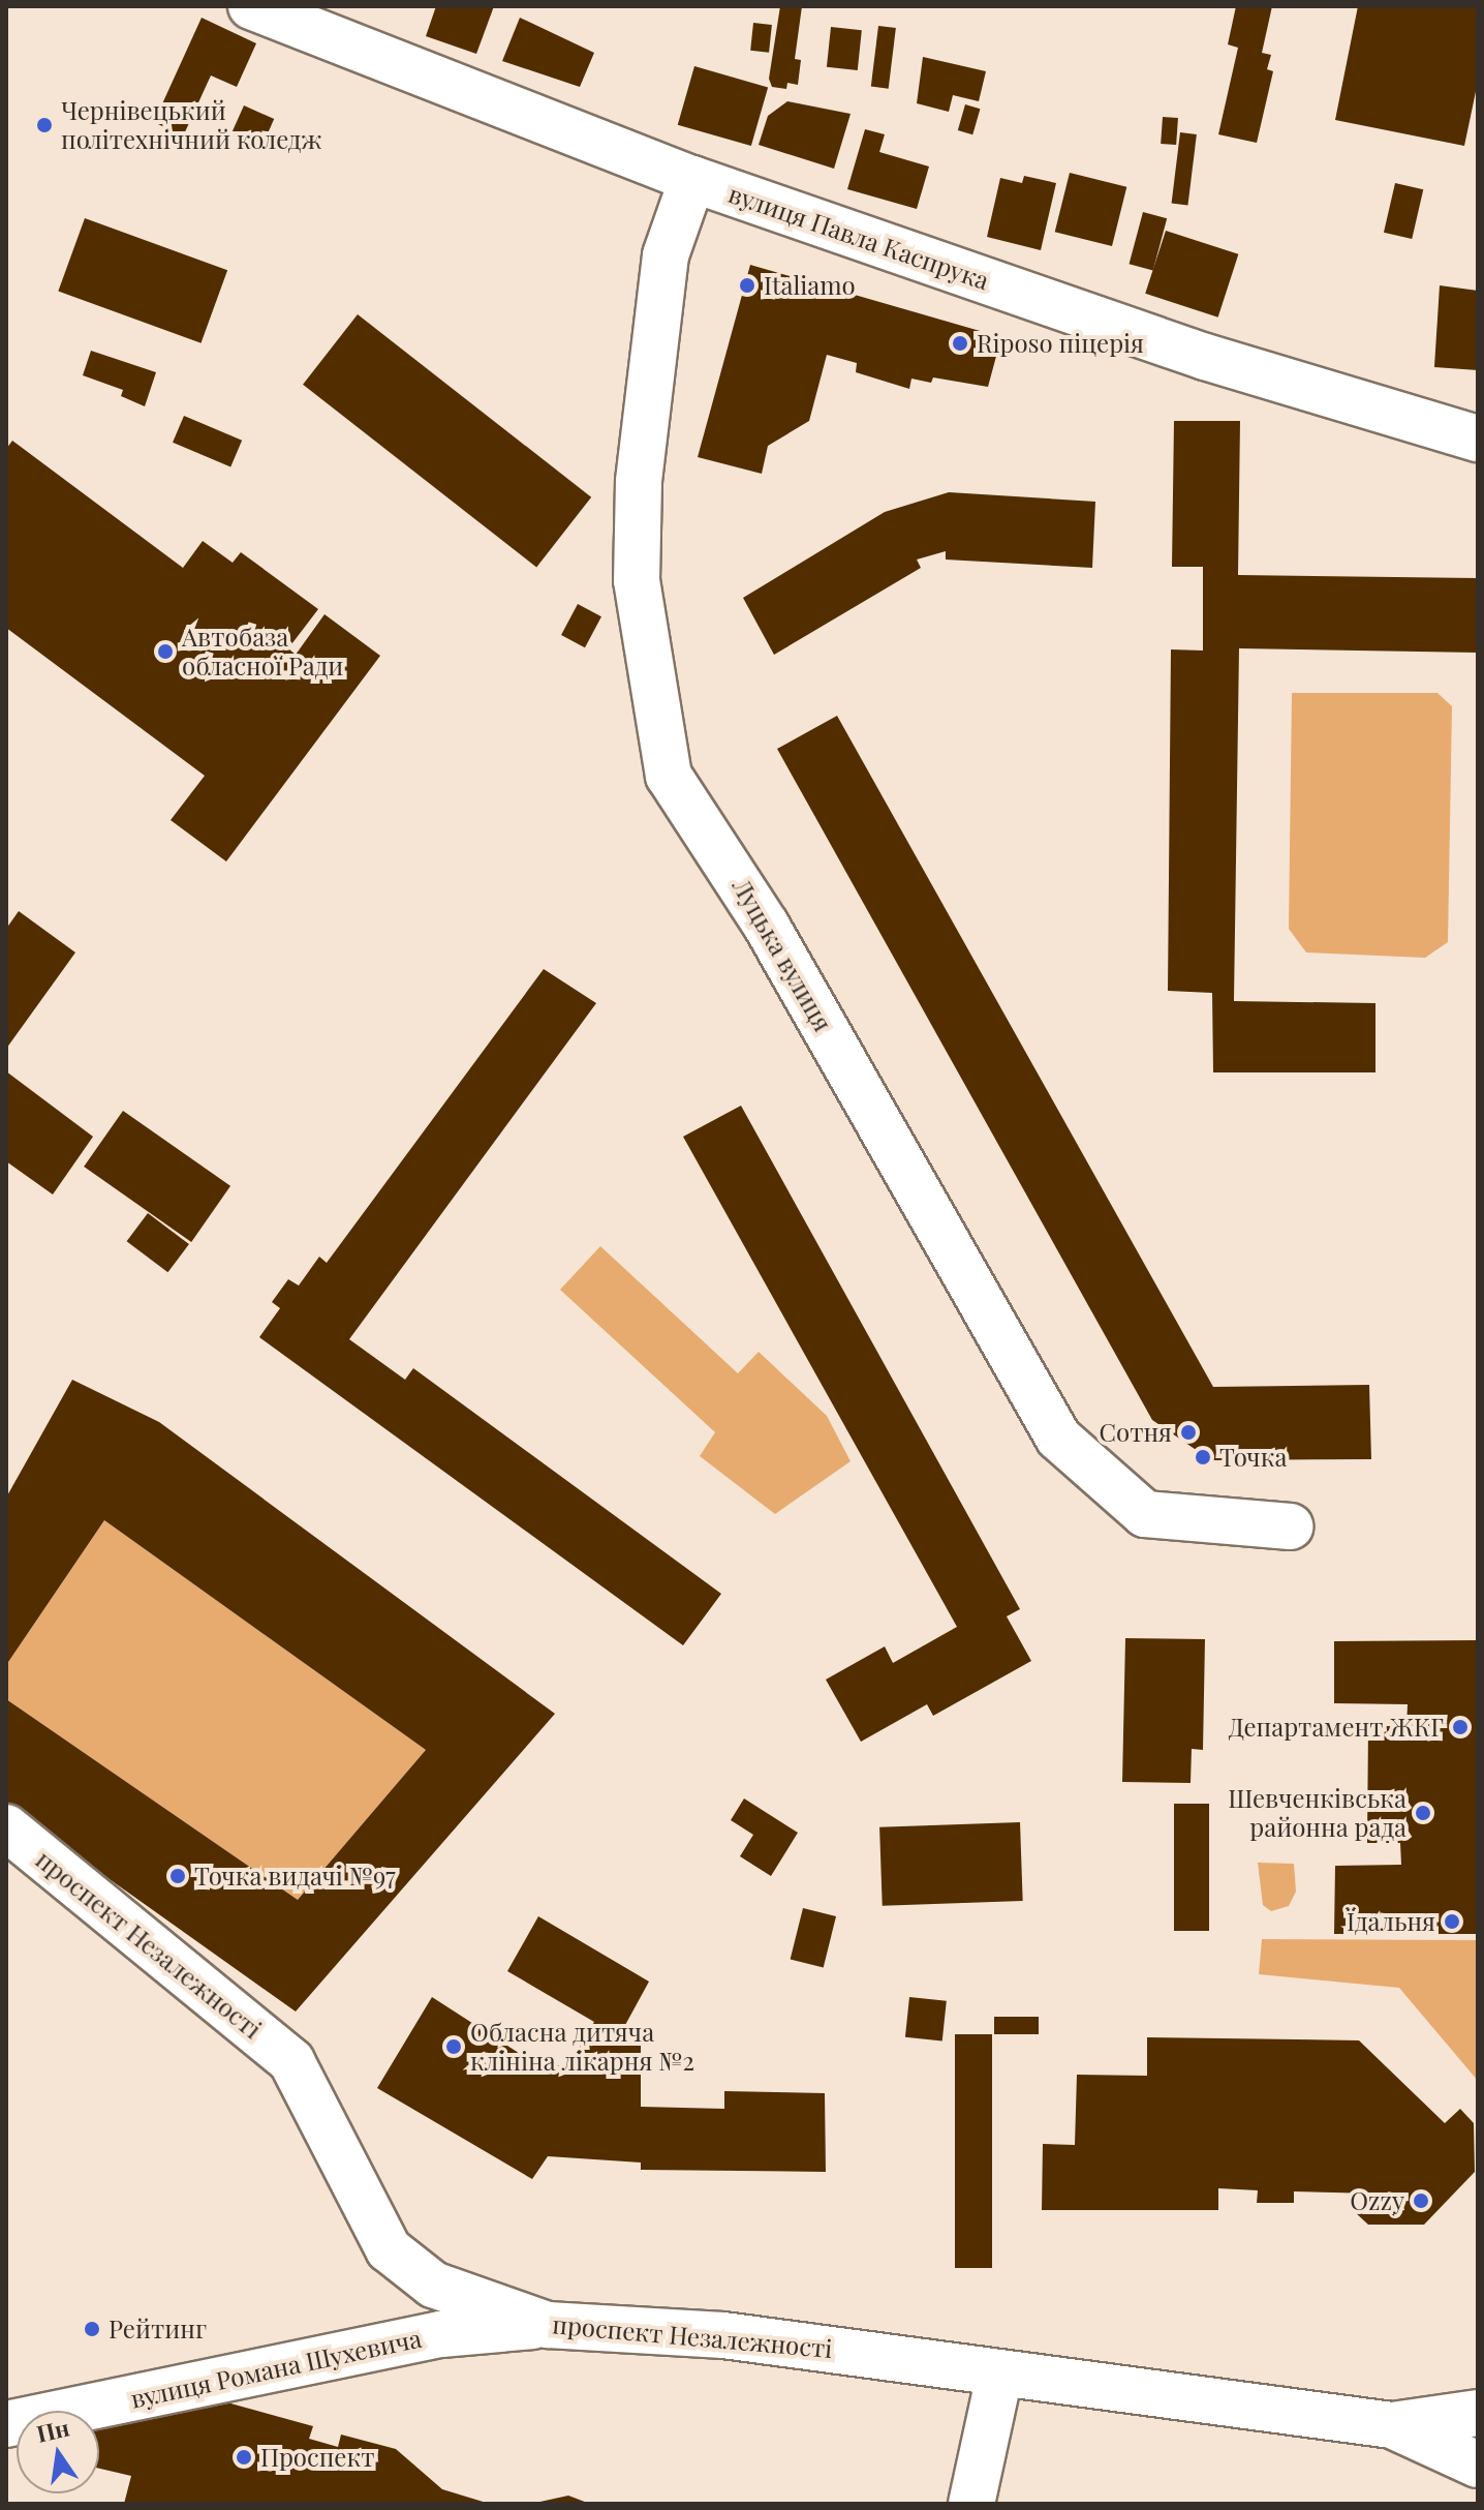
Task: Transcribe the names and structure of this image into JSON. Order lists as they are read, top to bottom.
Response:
{
  "streets": {
    "street": [
      "вулиця Павла Каспрука",
      "Луцька вулиця",
      "проспект Незалежності",
      "вулиця Романа Шухевича"
    ]
  },
  "crossings": [
    ["вулиця Павла Каспрука", "Луцька вулиця"],
    ["проспект Незалежності", "вулиця Романа Шухевича"]
  ],
  "places": [
    "Чернівецький політехнічний коледж",
    "Italiamo",
    "Riposo піцерія",
    "Автобаза обласної Ради",
    "Сотня",
    "Точка",
    "Департамент ЖКГ",
    "Шевченківська районна рада",
    "Точка видачі №97",
    "Їдальня",
    "Обласна дитяча клініна лікарня №2",
    "Ozzy",
    "Рейтинг",
    "Проспект"
  ],
  "north": "top"
}
